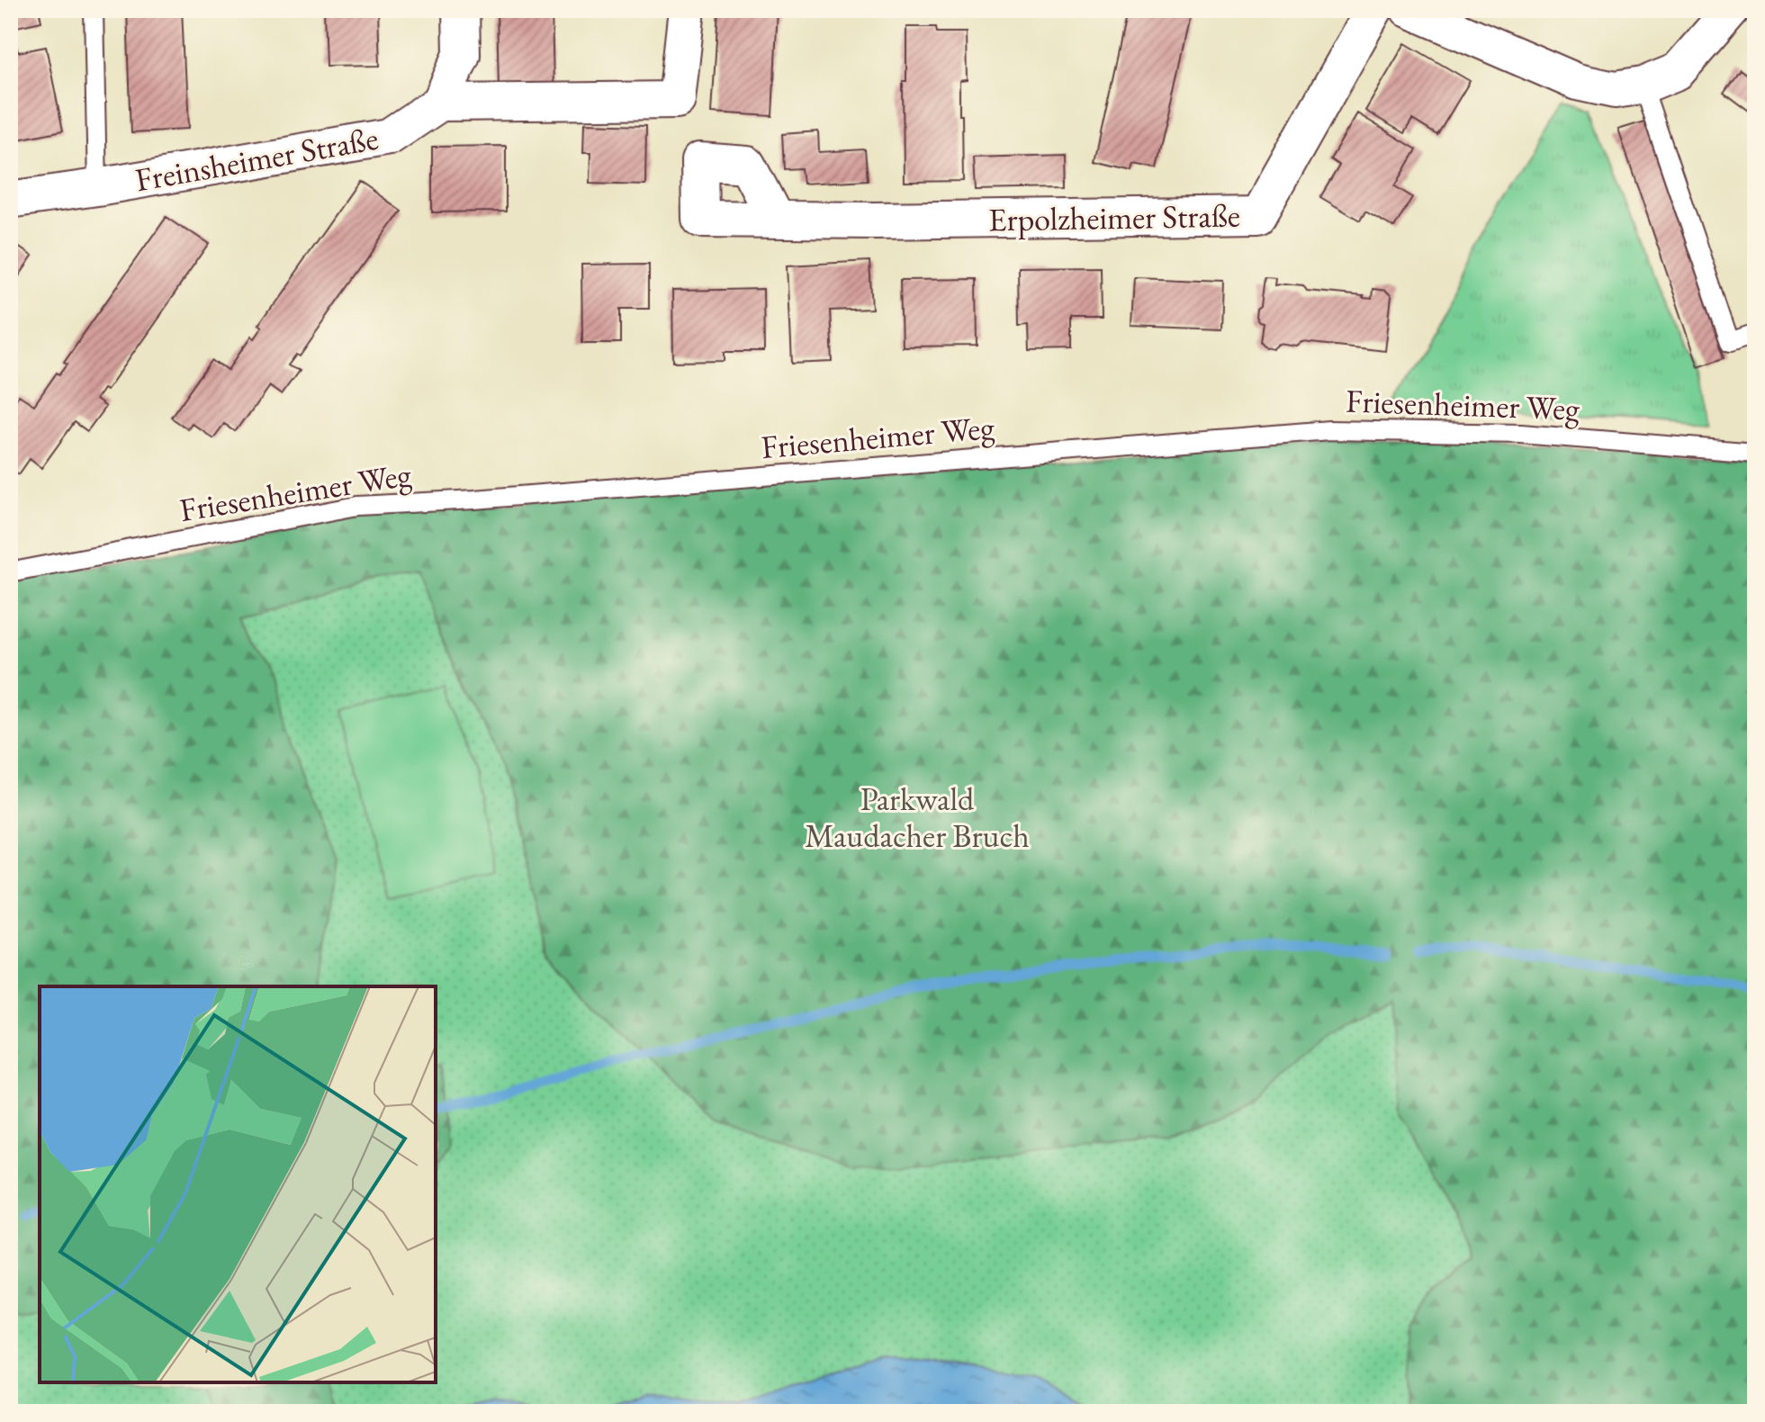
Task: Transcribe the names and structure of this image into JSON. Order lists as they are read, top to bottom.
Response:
{
  "streets": {
    "street": ["Freinsheimer Straße", "Erpolzheimer Straße"],
    "lane": ["Friesenheimer Weg"]
  },
  "parks": ["Parkwald Maudacher Bruch"]
}
